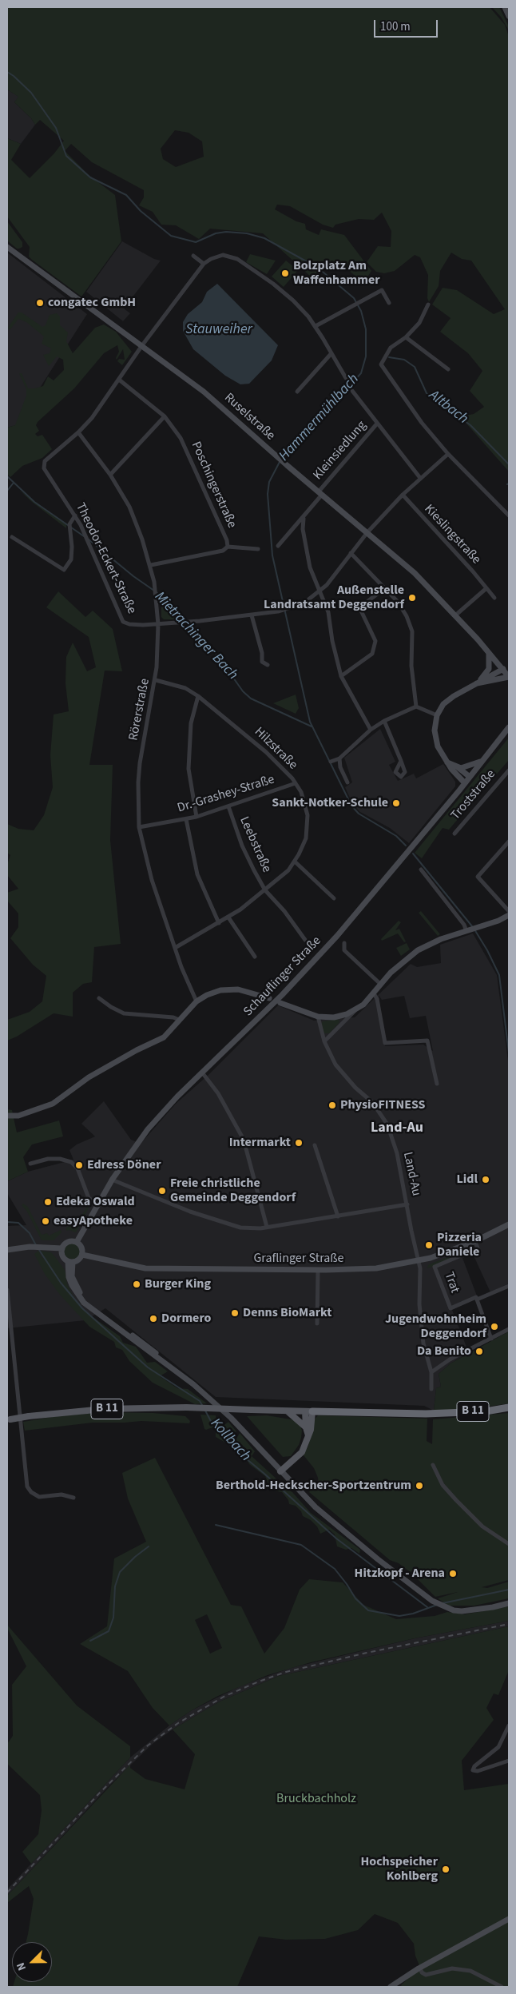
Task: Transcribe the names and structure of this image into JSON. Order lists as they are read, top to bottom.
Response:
{
  "streets": {
    "highway": ["B 11"],
    "main road": ["Ruselstraße", "Schauflinger Straße", "Graflinger Straße"],
    "street": [
      "Kleinsiedlung",
      "Poschingerstraße",
      "Kieslingstraße",
      "Theodor-Eckert-Straße",
      "Rörerstraße",
      "Hilzstraße",
      "Dr.-Grashey-Straße",
      "Troststraße",
      "Leebstraße",
      "Land-Au",
      "Trat"
    ]
  },
  "crossings": [
    ["Ruselstraße", "Kleinsiedlung"],
    ["Ruselstraße", "Theodor-Eckert-Straße"],
    ["Poschingerstraße", "Theodor-Eckert-Straße"],
    ["Poschingerstraße", "Rörerstraße"],
    ["Theodor-Eckert-Straße", "Rörerstraße"],
    ["Rörerstraße", "Hilzstraße"],
    ["Rörerstraße", "Dr.-Grashey-Straße"],
    ["Hilzstraße", "Dr.-Grashey-Straße"],
    ["Hilzstraße", "Leebstraße"],
    ["Dr.-Grashey-Straße", "Leebstraße"],
    ["Schauflinger Straße", "Graflinger Straße"],
    ["Land-Au", "Graflinger Straße"],
    ["Graflinger Straße", "Trat"]
  ],
  "districts": ["Land-Au"],
  "water": [
    "Stauweiher",
    "Altbach",
    "Hammermühlbach",
    "Mietrachinger Bach",
    "Kollbach"
  ],
  "parks": ["Bruckbachholz"],
  "places": [
    "Bolzplatz Am Waffenhammer",
    "congatec GmbH",
    "Außenstelle Landratsamt Deggendorf",
    "Sankt-Notker-Schule",
    "PhysioFITNESS",
    "Intermarkt",
    "Edress Döner",
    "Lidl",
    "Freie christliche Gemeinde Deggendorf",
    "Edeka Oswald",
    "easyApotheke",
    "Pizzeria Daniele",
    "Burger King",
    "Denns BioMarkt",
    "Dormero",
    "Jugendwohnheim Deggendorf",
    "Da Benito",
    "Berthold-Heckscher-Sportzentrum",
    "Hitzkopf - Arena",
    "Hochspeicher Kohlberg"
  ],
  "scale_bar": "100 m",
  "north": "bottom left"
}
